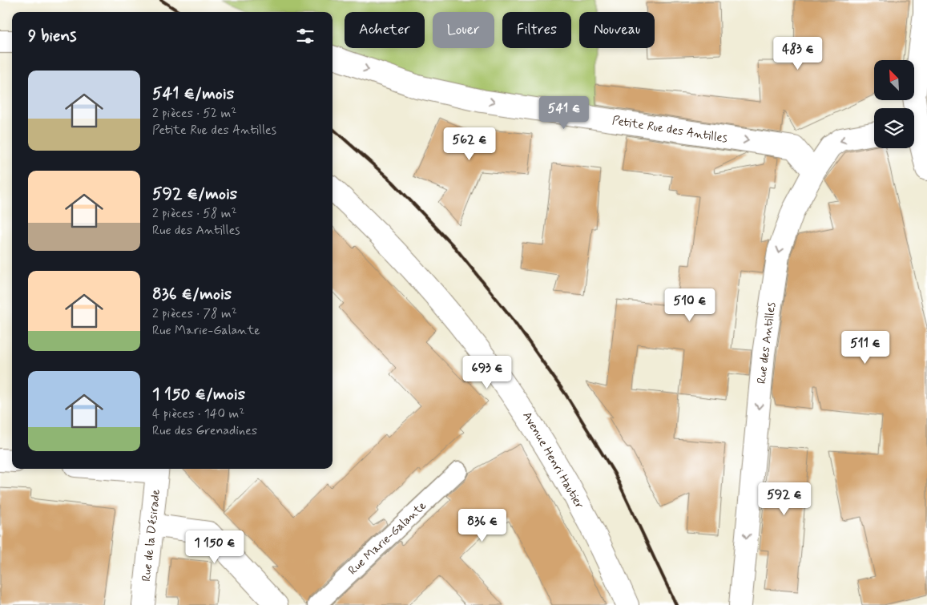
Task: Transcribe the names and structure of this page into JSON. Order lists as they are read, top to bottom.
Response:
{
  "streets": {
    "street": [
      "Petite Rue des Antilles",
      "Rue des Antilles",
      "Avenue Henri Hautier",
      "Rue de la Désirade",
      "Rue Marie-Galante"
    ]
  },
  "crossings": [
    ["Petite Rue des Antilles", "Rue des Antilles"]
  ],
  "one_way": ["Petite Rue des Antilles", "Rue des Antilles"],
  "north": "top left",
  "page": {
    "chip": [
      "Acheter",
      "Louer",
      "Filtres",
      "Nouveau"
    ],
    "heading": "9 biens",
    "price": [
      "483 €",
      "541 €",
      "562 €",
      "510 €",
      "511 €",
      "693 €",
      "592 €",
      "836 €",
      "1 150 €"
    ],
    "list": [
      {
        "name": "541 €/mois",
        "note": "2 pièces · 52 m² · Petite Rue des Antilles"
      },
      {
        "name": "592 €/mois",
        "note": "2 pièces · 58 m² · Rue des Antilles"
      },
      {
        "name": "836 €/mois",
        "note": "2 pièces · 78 m² · Rue Marie-Galante"
      },
      {
        "name": "1 150 €/mois",
        "note": "4 pièces · 140 m² · Rue des Grenadines"
      }
    ]
  }
}
